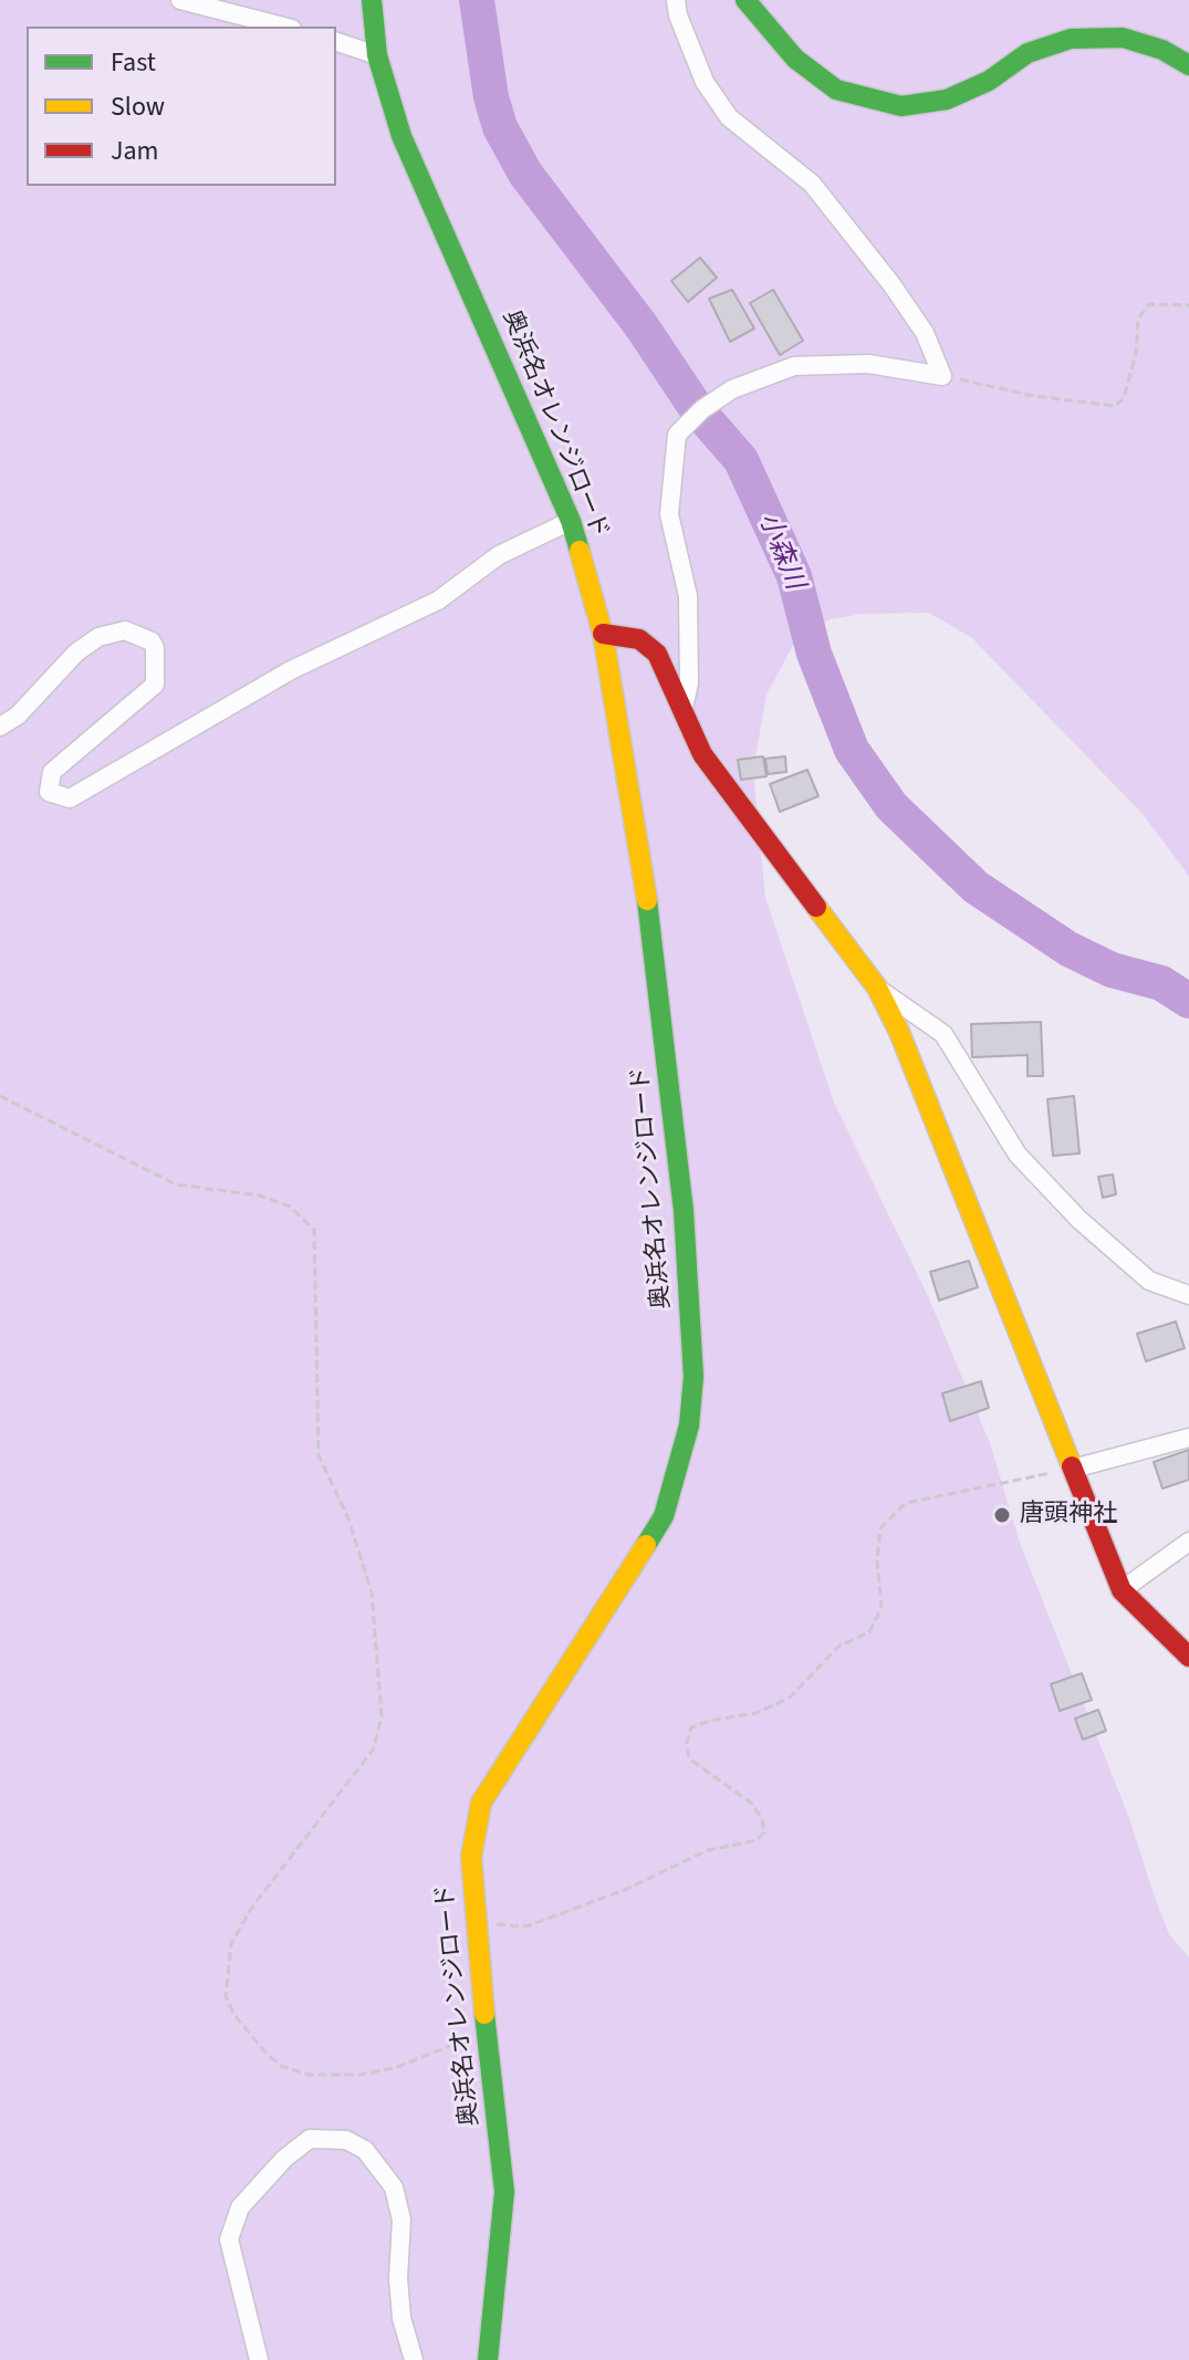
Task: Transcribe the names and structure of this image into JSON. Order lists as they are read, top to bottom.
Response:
{
  "streets": {
    "street": ["奥浜名オレンジロード"]
  },
  "water": ["小森川"],
  "places": ["唐頭神社"],
  "legend": ["Fast", "Slow", "Jam"]
}
